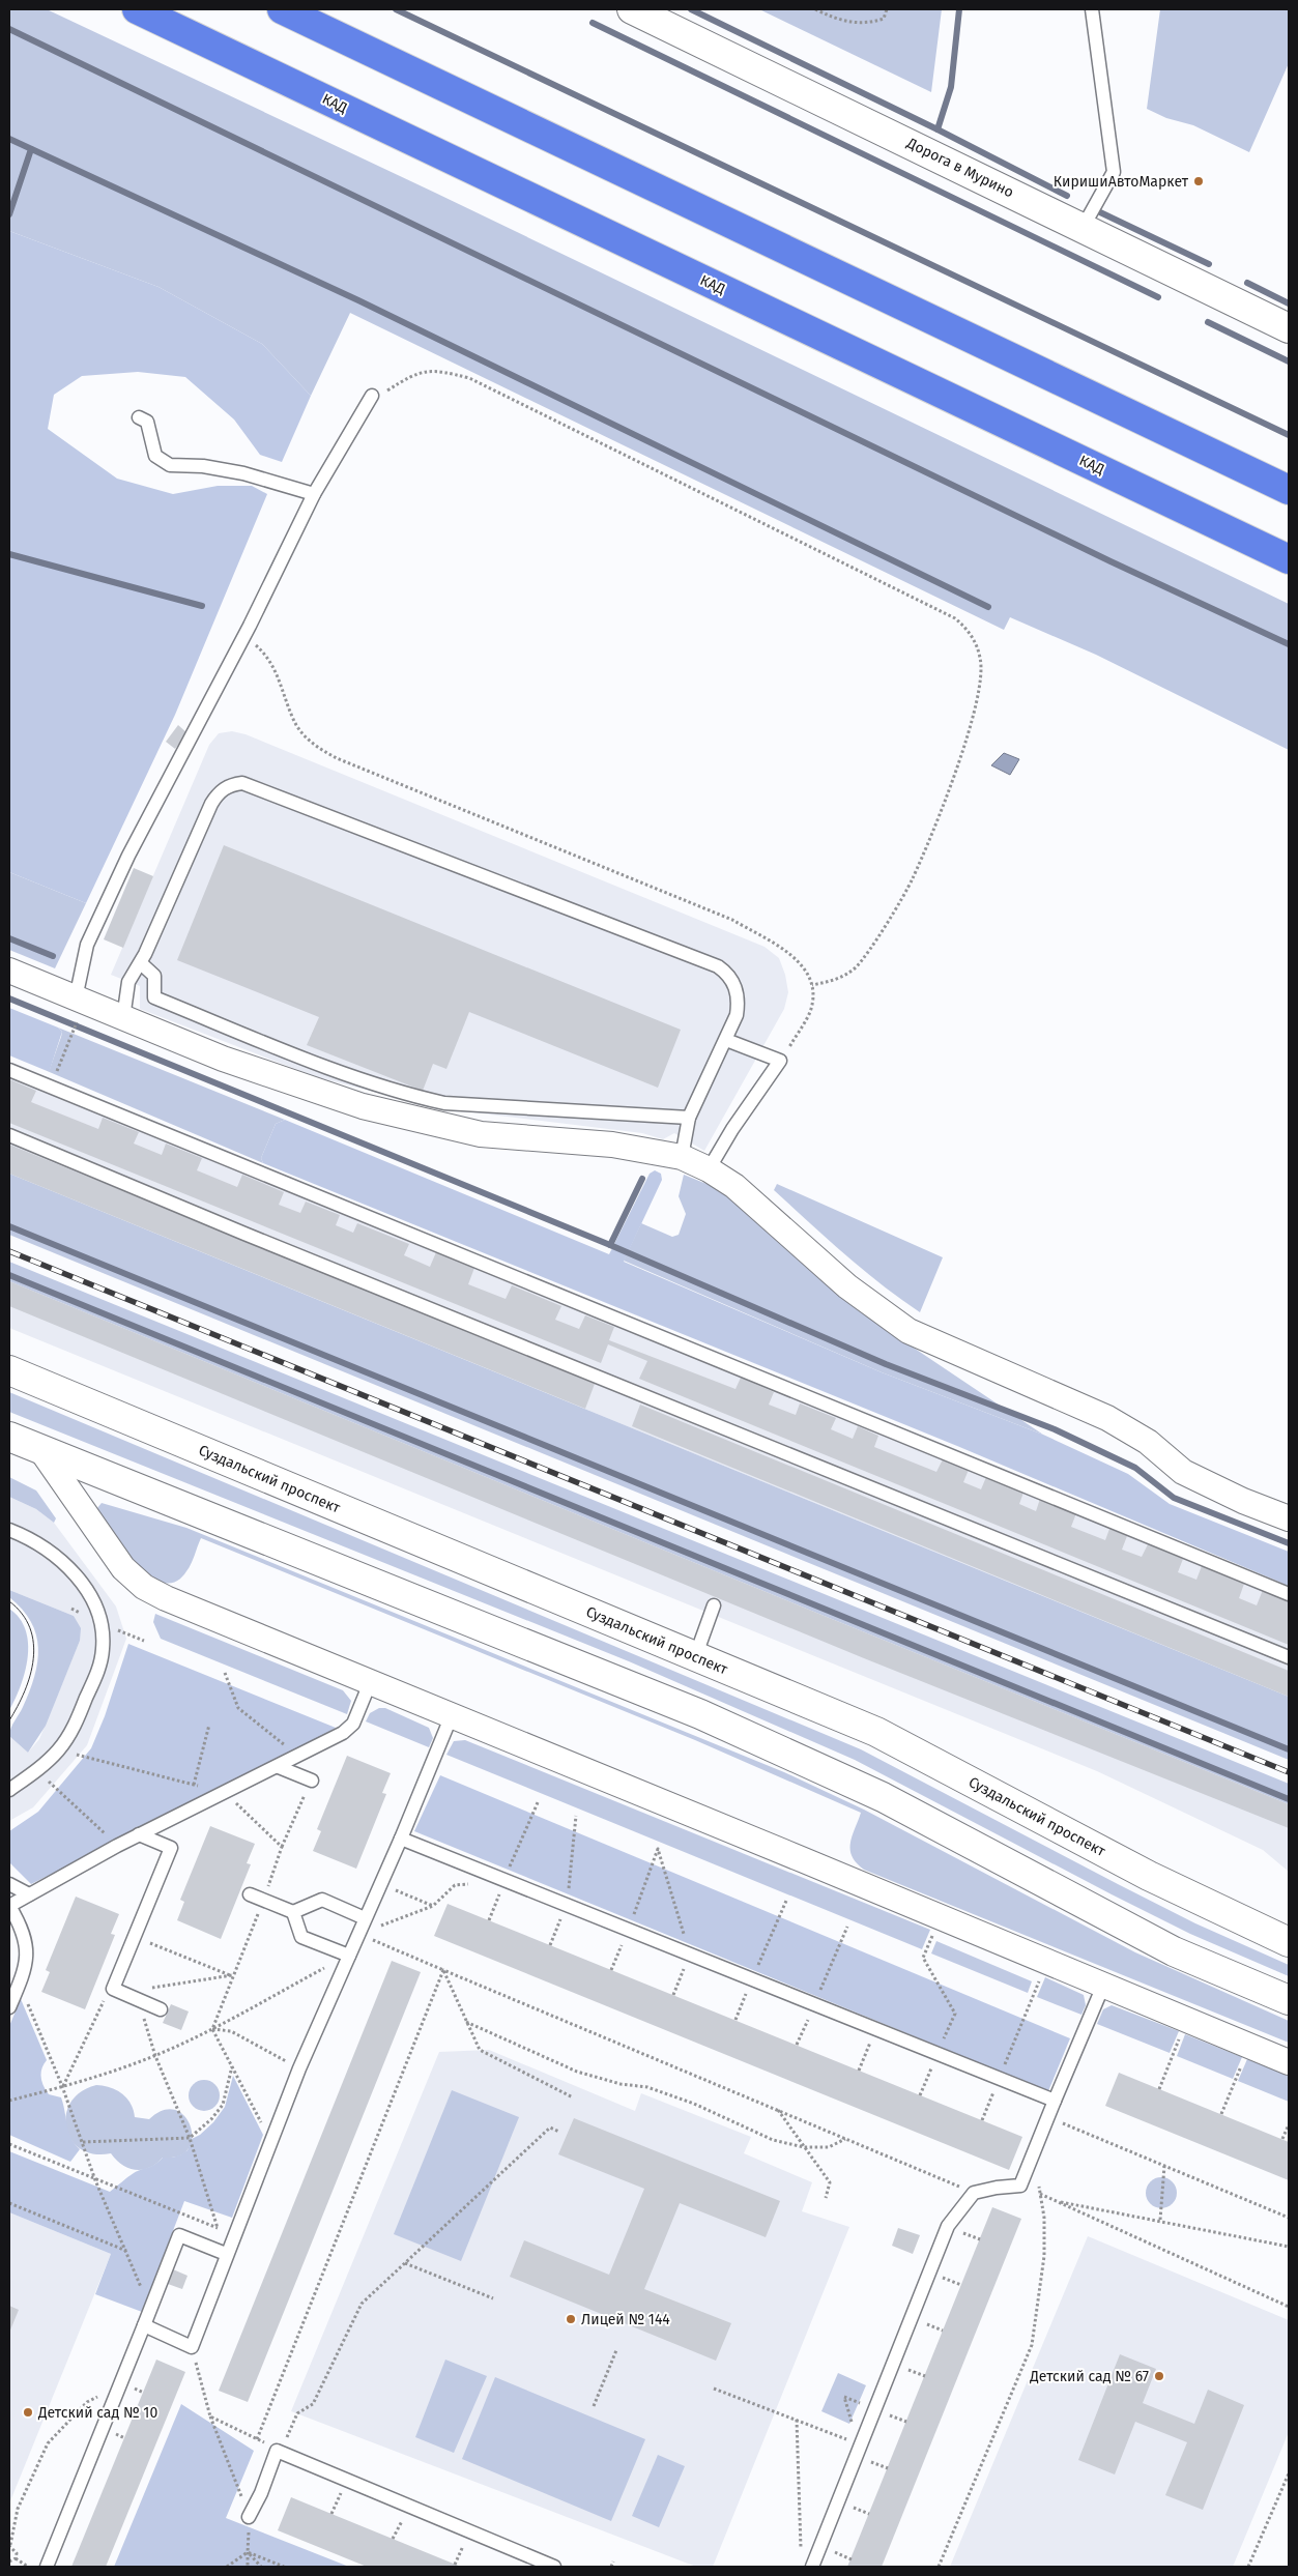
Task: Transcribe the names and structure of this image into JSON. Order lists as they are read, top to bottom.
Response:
{
  "streets": {
    "highway": ["КАД"],
    "main road": ["Дорога в Мурино", "Суздальский проспект"]
  },
  "places": [
    "КиришиАвтоМаркет",
    "Лицей № 144",
    "Детский сад № 67",
    "Детский сад № 10"
  ]
}
